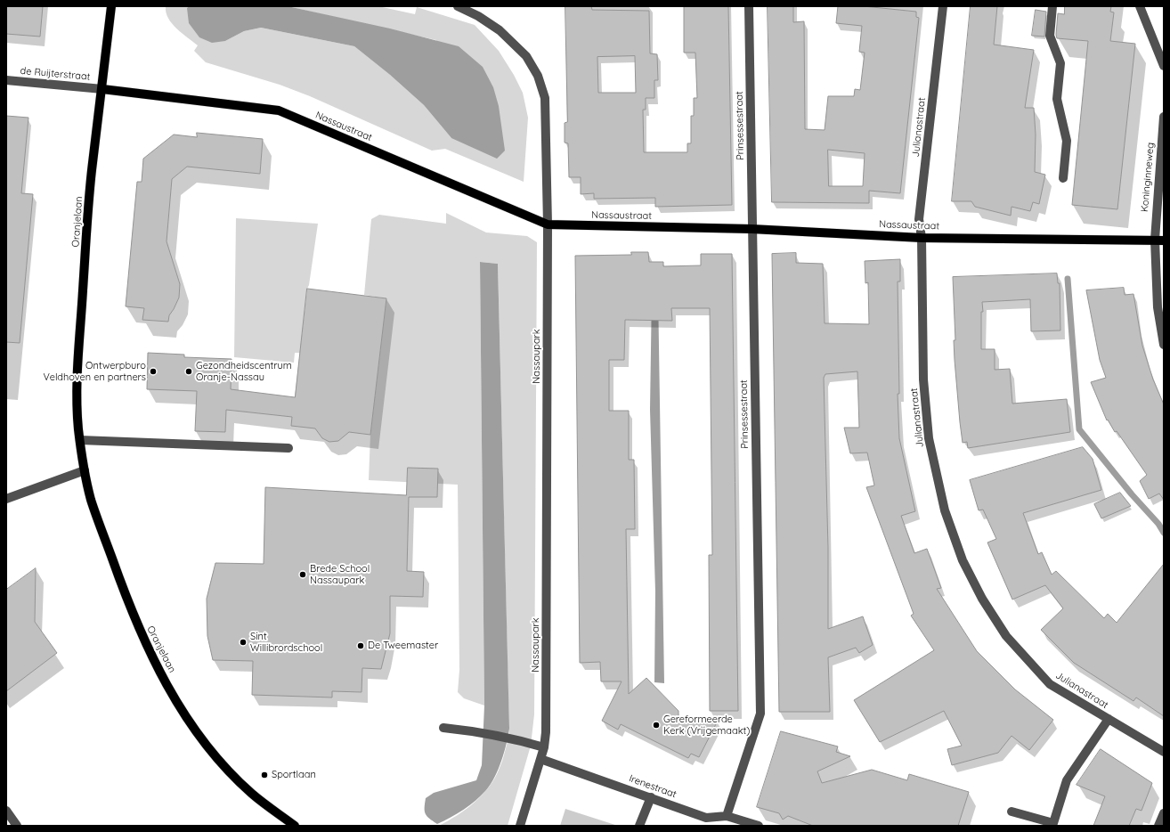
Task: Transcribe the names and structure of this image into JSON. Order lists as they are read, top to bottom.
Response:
{
  "streets": {
    "main road": ["Nassaustraat", "Oranjelaan"],
    "street": [
      "de Ruijterstraat",
      "Prinsessestraat",
      "Julianastraat",
      "Koninginneweg",
      "Nassaupark",
      "Irenestraat"
    ]
  },
  "crossings": [
    ["de Ruijterstraat", "Nassaustraat"],
    ["de Ruijterstraat", "Oranjelaan"],
    ["Prinsessestraat", "Nassaustraat"],
    ["Prinsessestraat", "Irenestraat"],
    ["Nassaustraat", "Julianastraat"],
    ["Nassaustraat", "Koninginneweg"],
    ["Nassaustraat", "Oranjelaan"],
    ["Nassaustraat", "Nassaupark"],
    ["Nassaupark", "Irenestraat"]
  ],
  "places": [
    "Ontwerpburo Veldhoven en partners",
    "Gezondheidscentrum Oranje-Nassau",
    "Brede School Nassaupark",
    "Sint Willibrordschool",
    "De Tweemaster",
    "Gereformeerde Kerk (Vrijgemaakt)",
    "Sportlaan"
  ]
}
